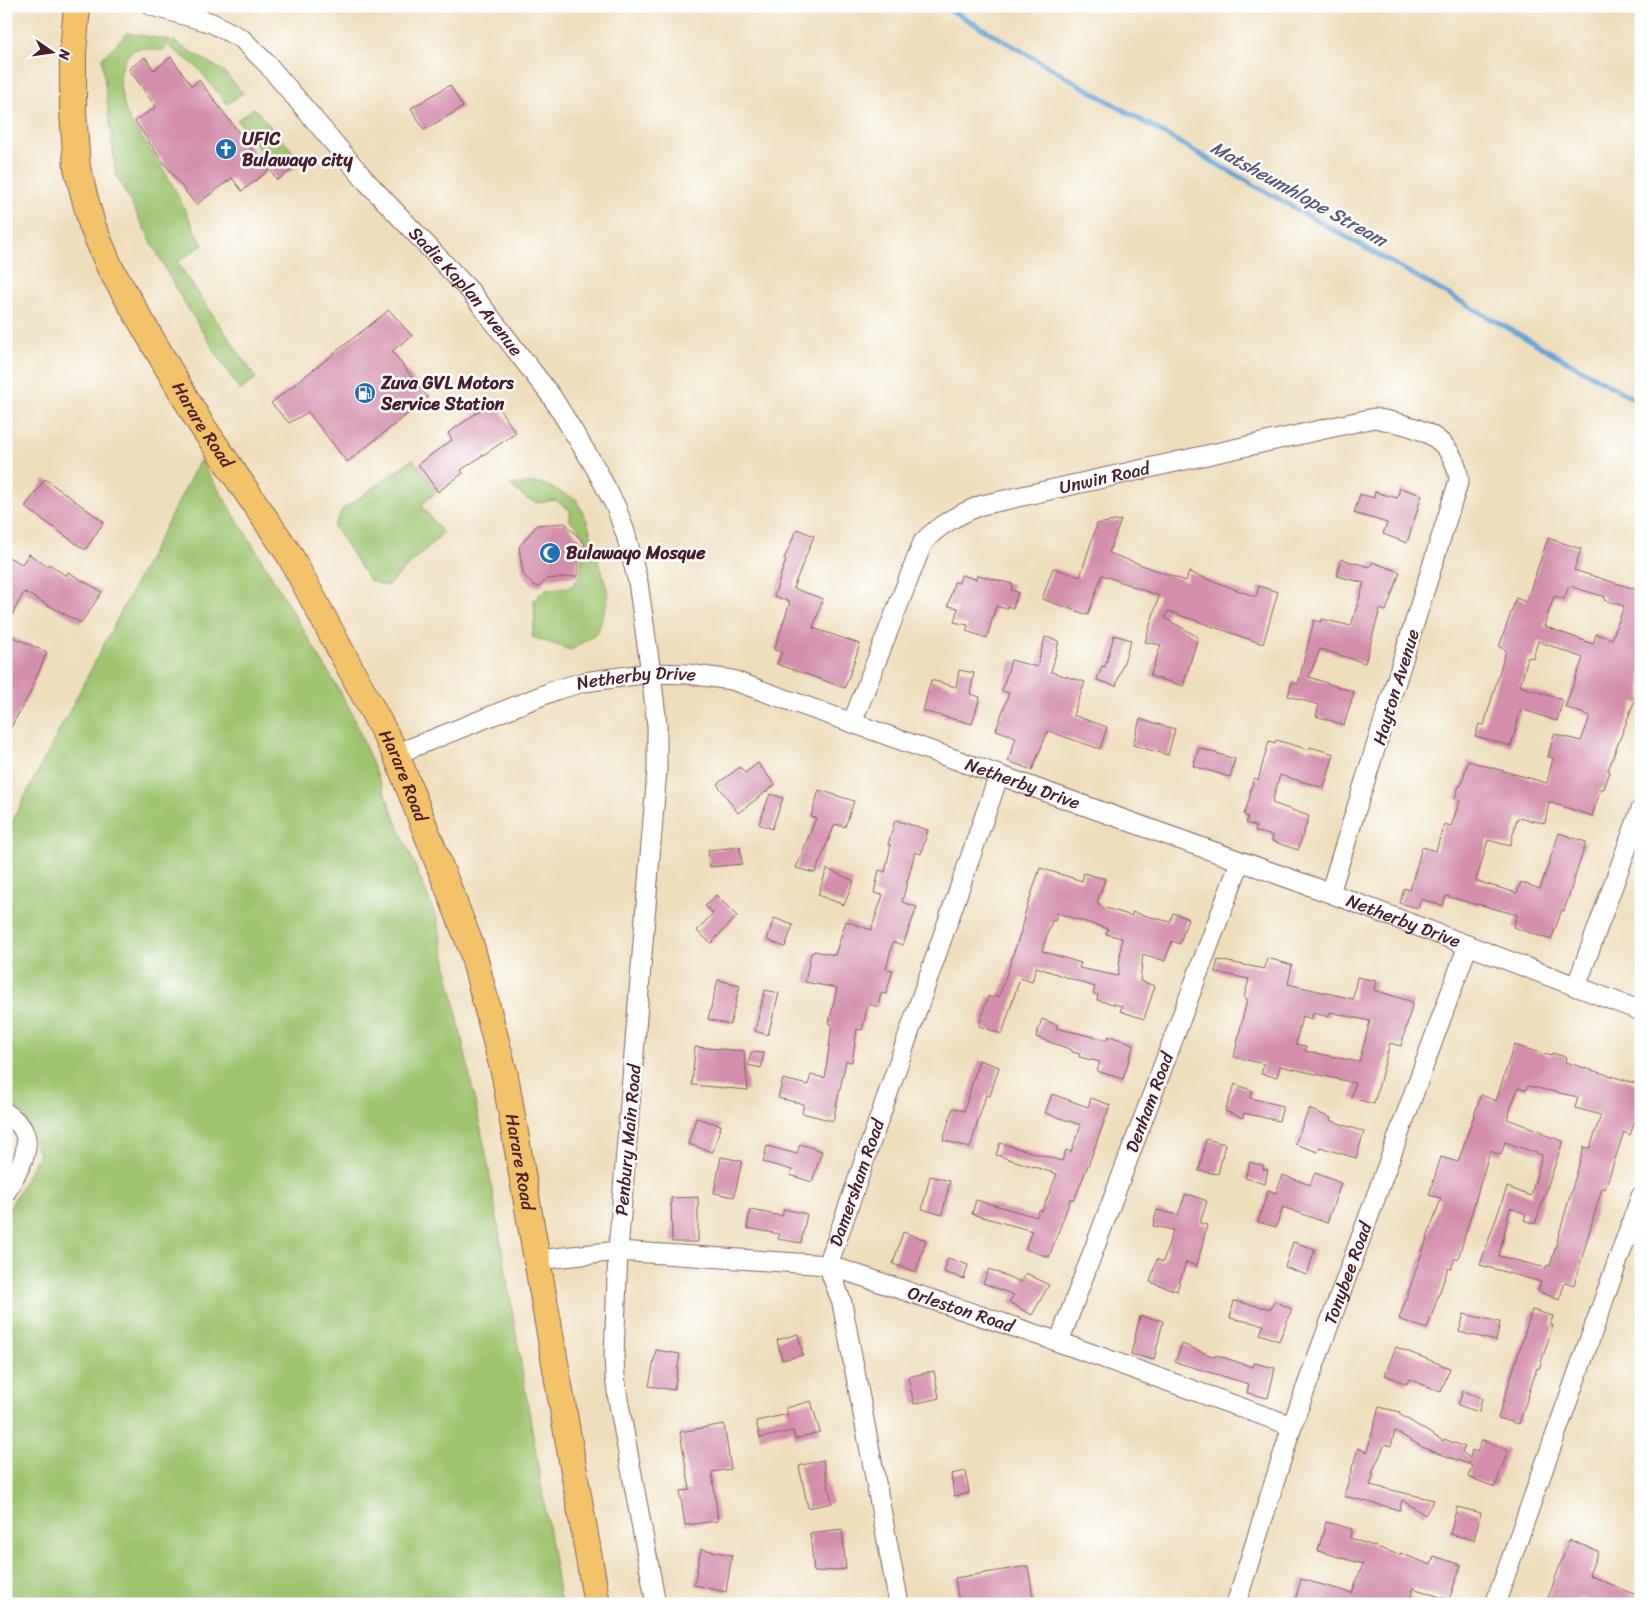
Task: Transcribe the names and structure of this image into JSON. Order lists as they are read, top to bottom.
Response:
{
  "streets": {
    "highway": ["Harare Road"],
    "street": [
      "Sadie Kaplan Avenue",
      "Unwin Road",
      "Netherby Drive",
      "Hayton Avenue",
      "Denham Road",
      "Penbury Main Road",
      "Damersham Road",
      "Tonybee Road",
      "Orleston Road"
    ]
  },
  "crossings": [
    ["Sadie Kaplan Avenue", "Netherby Drive"],
    ["Sadie Kaplan Avenue", "Penbury Main Road"],
    ["Harare Road", "Netherby Drive"],
    ["Harare Road", "Orleston Road"],
    ["Unwin Road", "Netherby Drive"],
    ["Unwin Road", "Hayton Avenue"],
    ["Netherby Drive", "Hayton Avenue"],
    ["Netherby Drive", "Denham Road"],
    ["Netherby Drive", "Penbury Main Road"],
    ["Netherby Drive", "Damersham Road"],
    ["Netherby Drive", "Tonybee Road"],
    ["Denham Road", "Orleston Road"],
    ["Penbury Main Road", "Orleston Road"],
    ["Damersham Road", "Orleston Road"],
    ["Tonybee Road", "Orleston Road"]
  ],
  "water": ["Matsheumhlope Stream"],
  "places": {
    "church": ["UFIC Bulawayo city"],
    "fuel station": ["Zuva GVL Motors Service Station"],
    "mosque": ["Bulawayo Mosque"]
  },
  "north": "right"
}
